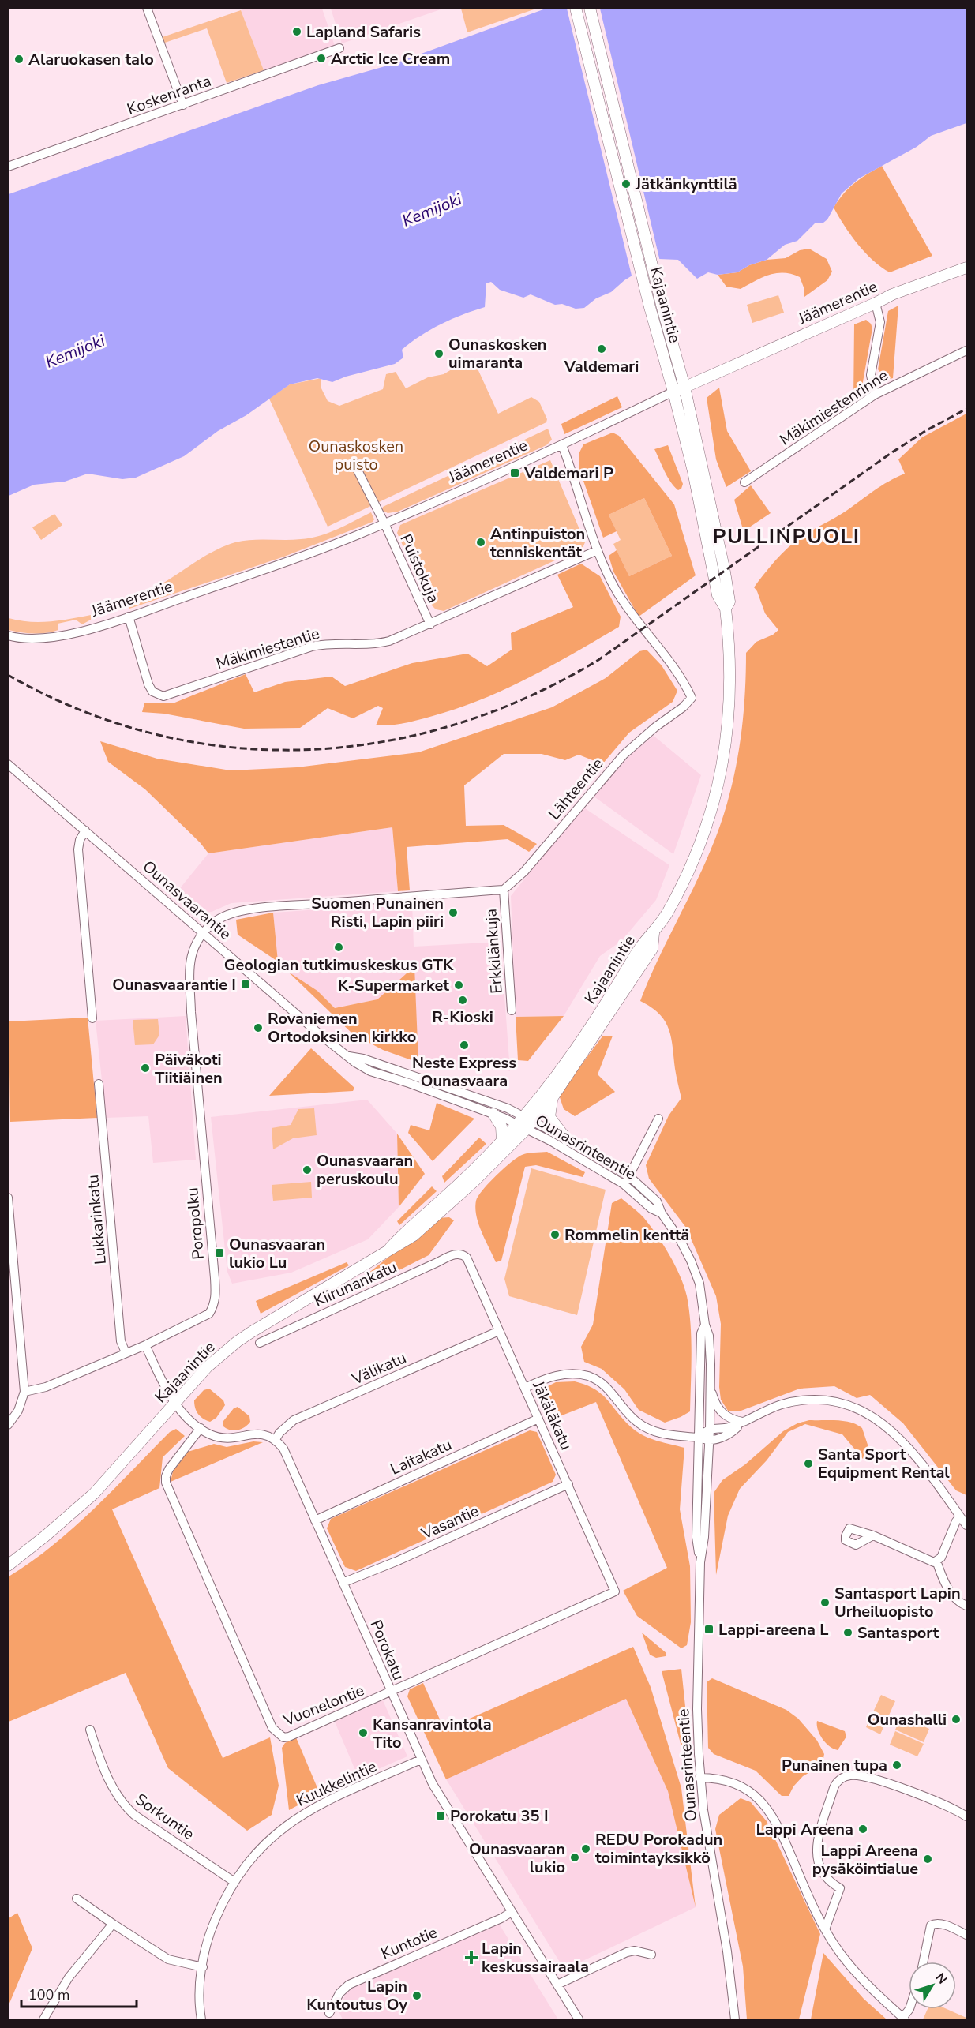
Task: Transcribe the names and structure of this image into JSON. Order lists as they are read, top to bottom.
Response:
{
  "streets": {
    "main road": ["Jäämerentie", "Kajaanintie"],
    "street": [
      "Koskenranta",
      "Mäkimiestenrinne",
      "Puistokuja",
      "Mäkimiestentie",
      "Lähteentie",
      "Ounasvaarantie",
      "Erkkilänkuja",
      "Ounasrinteentie",
      "Lukkarinkatu",
      "Poropolku",
      "Kiirunankatu",
      "Välikatu",
      "Jäkäläkatu",
      "Laitakatu",
      "Vasantie",
      "Porokatu",
      "Vuonelontie",
      "Kuukkelintie",
      "Sorkuntie",
      "Kuntotie"
    ]
  },
  "crossings": [
    ["Jäämerentie", "Kajaanintie"],
    ["Jäämerentie", "Puistokuja"],
    ["Jäämerentie", "Mäkimiestentie"],
    ["Jäämerentie", "Lähteentie"],
    ["Kajaanintie", "Ounasvaarantie"],
    ["Kajaanintie", "Ounasrinteentie"],
    ["Puistokuja", "Mäkimiestentie"],
    ["Mäkimiestentie", "Lähteentie"],
    ["Lähteentie", "Erkkilänkuja"],
    ["Ounasvaarantie", "Ounasrinteentie"],
    ["Ounasvaarantie", "Poropolku"],
    ["Lukkarinkatu", "Poropolku"],
    ["Kiirunankatu", "Jäkäläkatu"],
    ["Välikatu", "Jäkäläkatu"],
    ["Välikatu", "Porokatu"],
    ["Jäkäläkatu", "Laitakatu"],
    ["Jäkäläkatu", "Vasantie"],
    ["Jäkäläkatu", "Vuonelontie"],
    ["Laitakatu", "Porokatu"],
    ["Vasantie", "Porokatu"],
    ["Porokatu", "Vuonelontie"],
    ["Porokatu", "Kuukkelintie"],
    ["Porokatu", "Kuntotie"],
    ["Kuukkelintie", "Sorkuntie"]
  ],
  "districts": ["PULLINPUOLI"],
  "water": ["Kemijoki"],
  "parks": ["Ounaskosken puisto"],
  "places": {
    "other": [
      "Lapland Safaris",
      "Arctic Ice Cream",
      "Alaruokasen talo",
      "Jätkänkynttilä",
      "Valdemari",
      "Ounaskosken uimaranta",
      "Antinpuiston tenniskentät",
      "Suomen Punainen Risti, Lapin piiri",
      "Geologian tutkimuskeskus GTK",
      "K-Supermarket",
      "R-Kioski",
      "Rovaniemen Ortodoksinen kirkko",
      "Neste Express Ounasvaara",
      "Päiväkoti Tiitiäinen",
      "Ounasvaaran peruskoulu",
      "Rommelin kenttä",
      "Santa Sport Equipment Rental",
      "Santasport Lapin Urheiluopisto",
      "Santasport",
      "Ounashalli",
      "Kansanravintola Tito",
      "Punainen tupa",
      "Lappi Areena",
      "REDU Porokadun toimintayksikkö",
      "Ounasvaaran lukio",
      "Lappi Areena pysäköintialue",
      "Lapin Kuntoutus Oy"
    ],
    "transit": [
      "Valdemari P",
      "Ounasvaarantie I",
      "Ounasvaaran lukio Lu",
      "Lappi-areena L",
      "Porokatu 35 I"
    ],
    "health": ["Lapin keskussairaala"]
  },
  "scale_bar": "100 m",
  "north": "top right"
}
